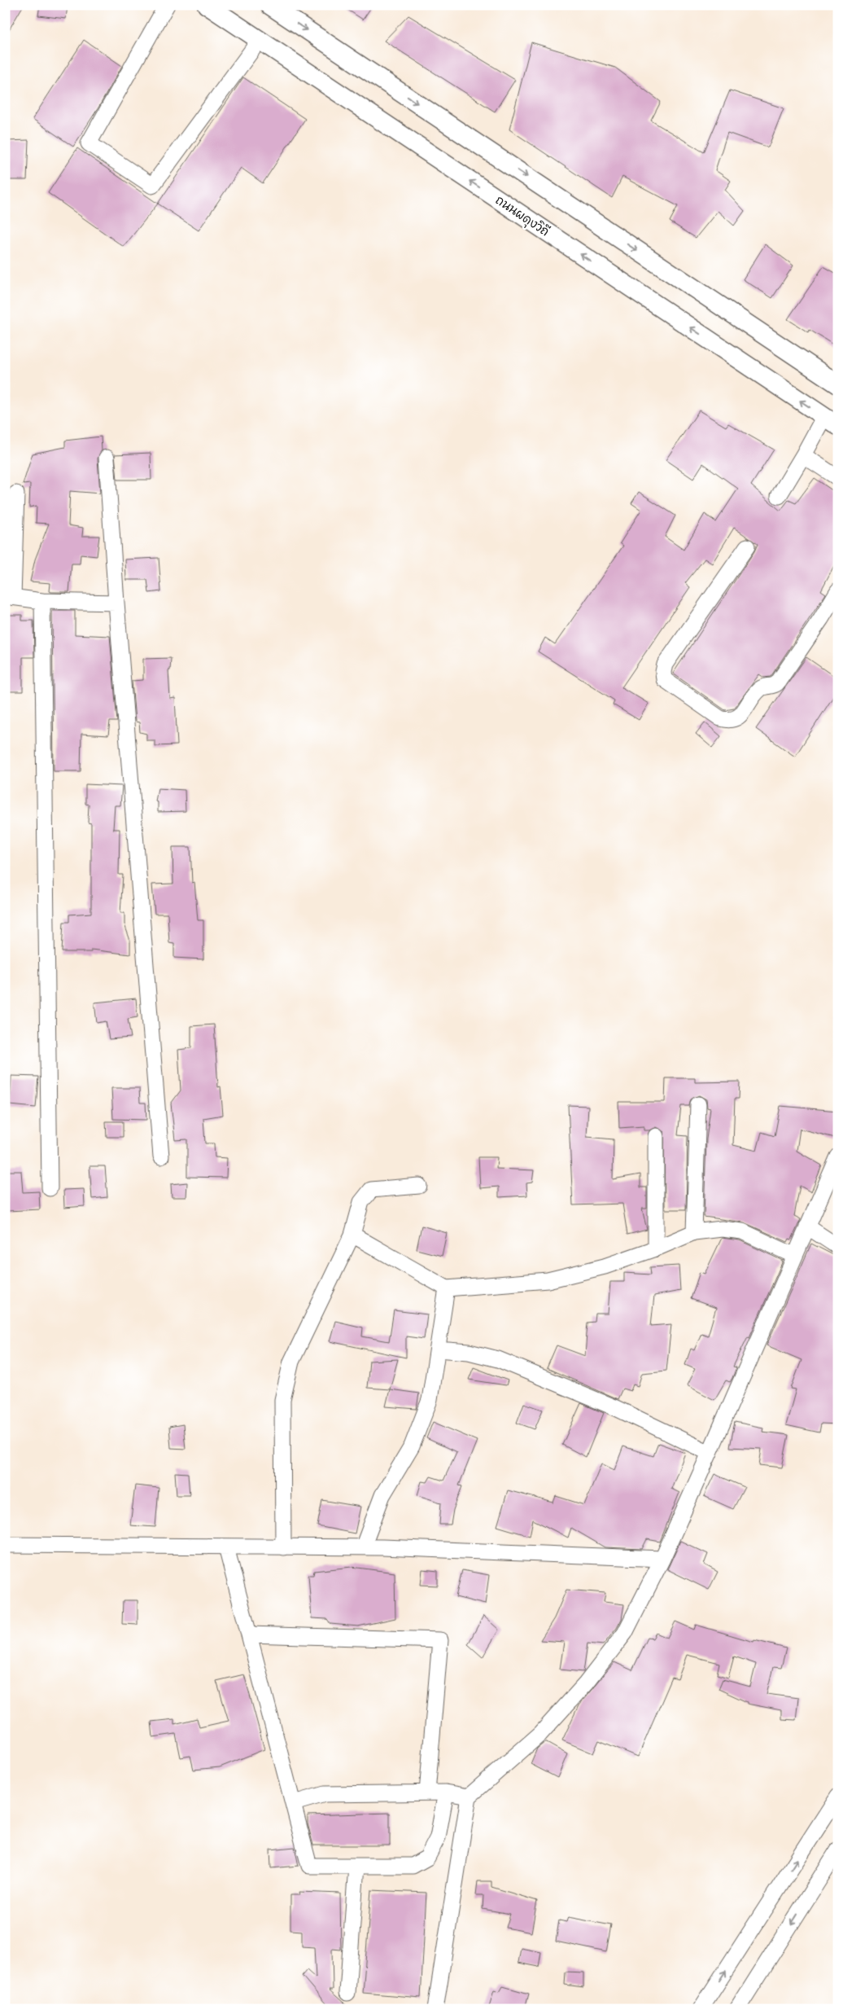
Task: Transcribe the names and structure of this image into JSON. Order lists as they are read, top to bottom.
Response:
{
  "streets": {
    "main road": ["ถนนผดุงวิถี"]
  }
}
